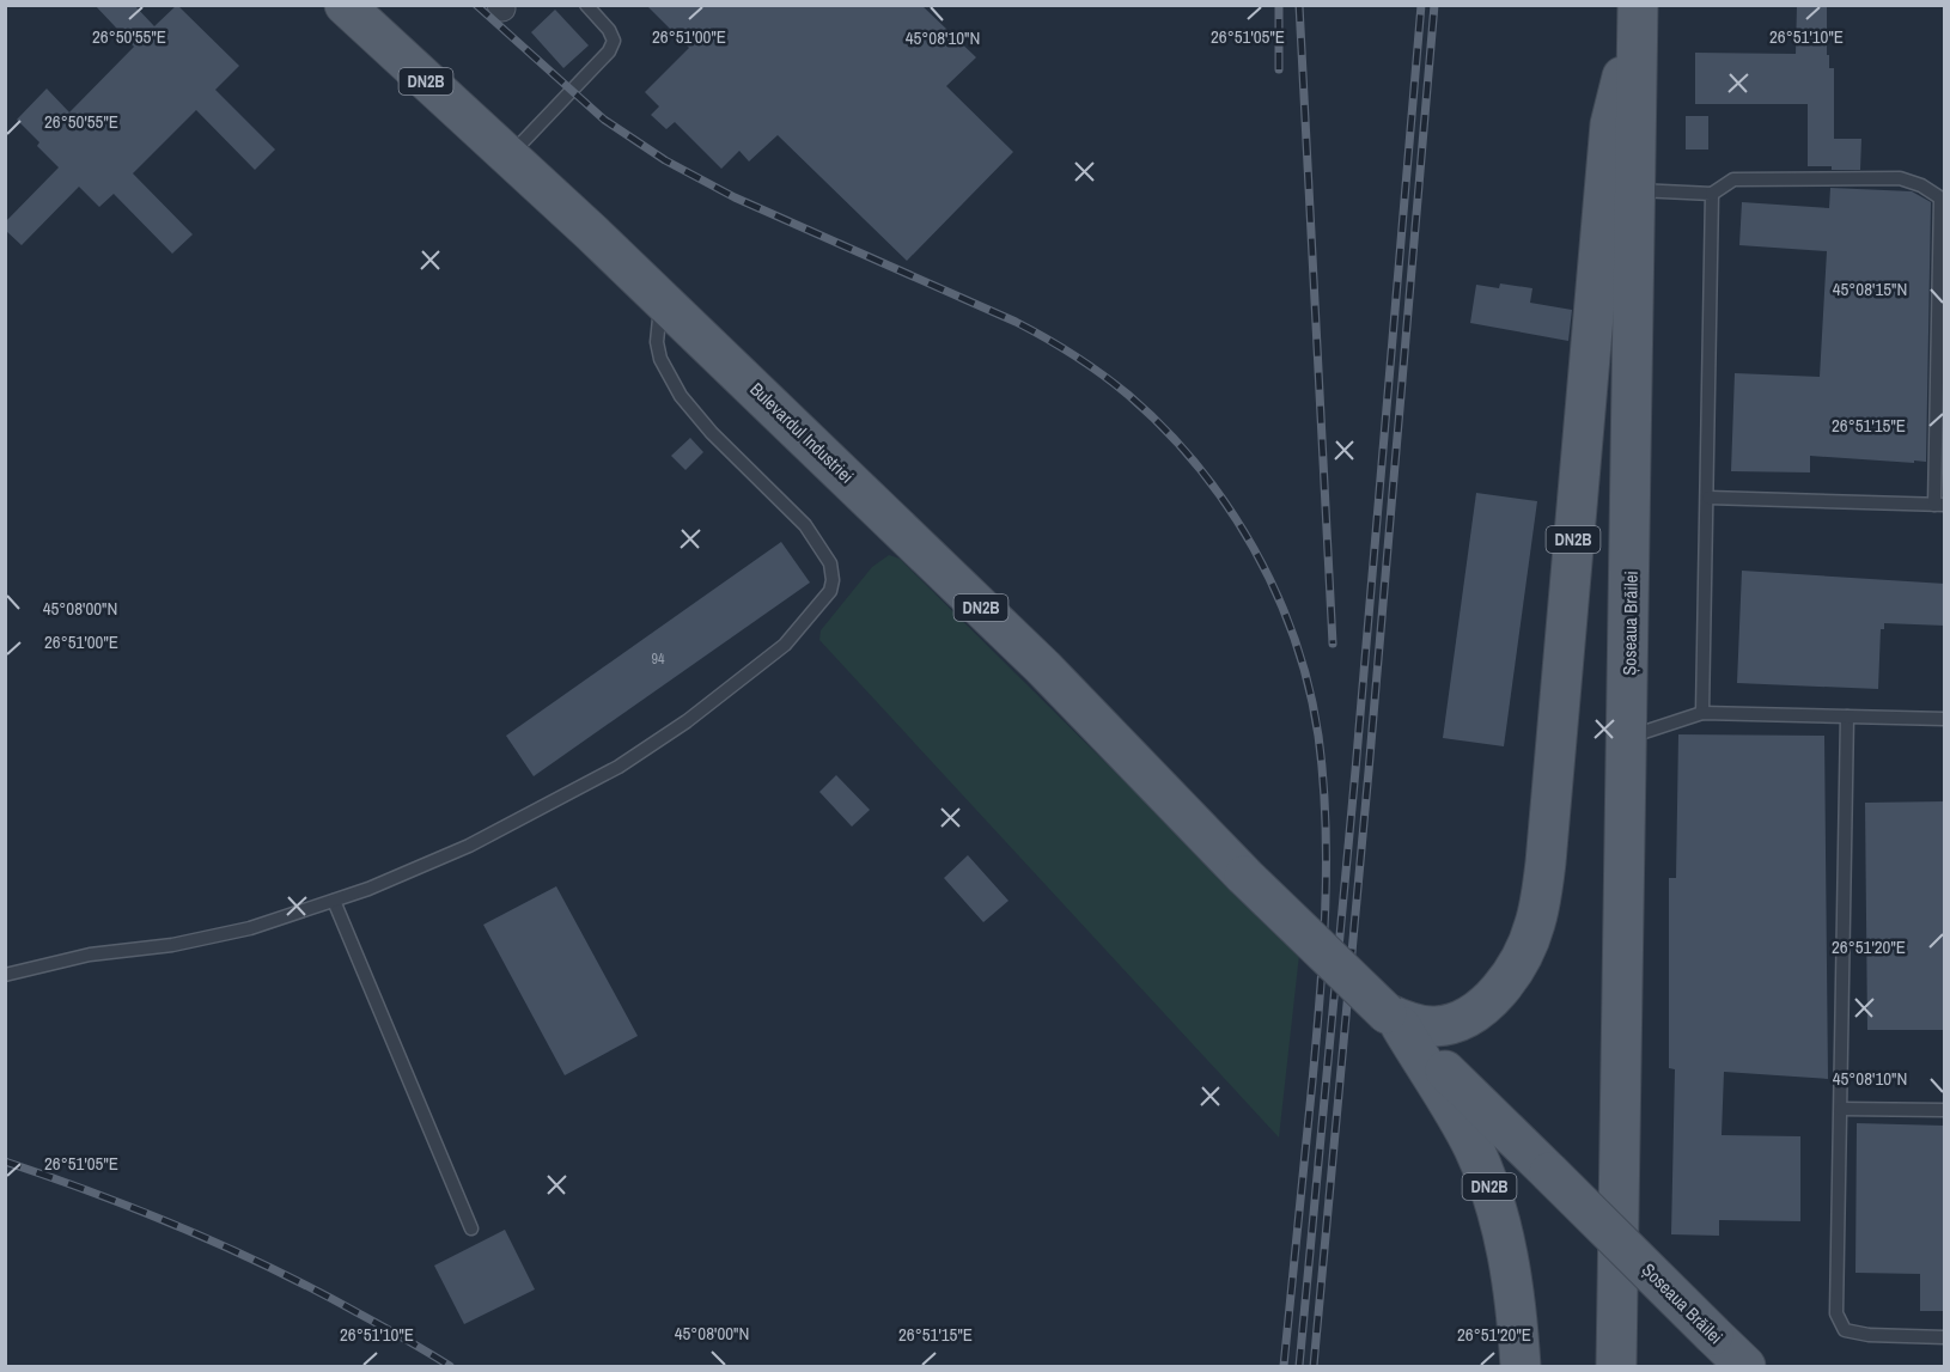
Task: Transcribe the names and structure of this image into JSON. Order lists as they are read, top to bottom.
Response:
{
  "streets": {
    "main road": ["DN2B", "Bulevardul Industriei", "Șoseaua Brăilei"]
  },
  "crossings": [
    ["DN2B", "Bulevardul Industriei"],
    ["DN2B", "Șoseaua Brăilei"],
    ["Bulevardul Industriei", "Șoseaua Brăilei"]
  ],
  "house_numbers": ["94"],
  "coordinates": [
    "26°51'00\"E",
    "26°50'55\"E",
    "26°51'05\"E",
    "26°51'10\"E",
    "45°08'10\"N",
    "45°08'15\"N",
    "26°51'15\"E",
    "45°08'00\"N",
    "26°51'20\"E"
  ]
}
